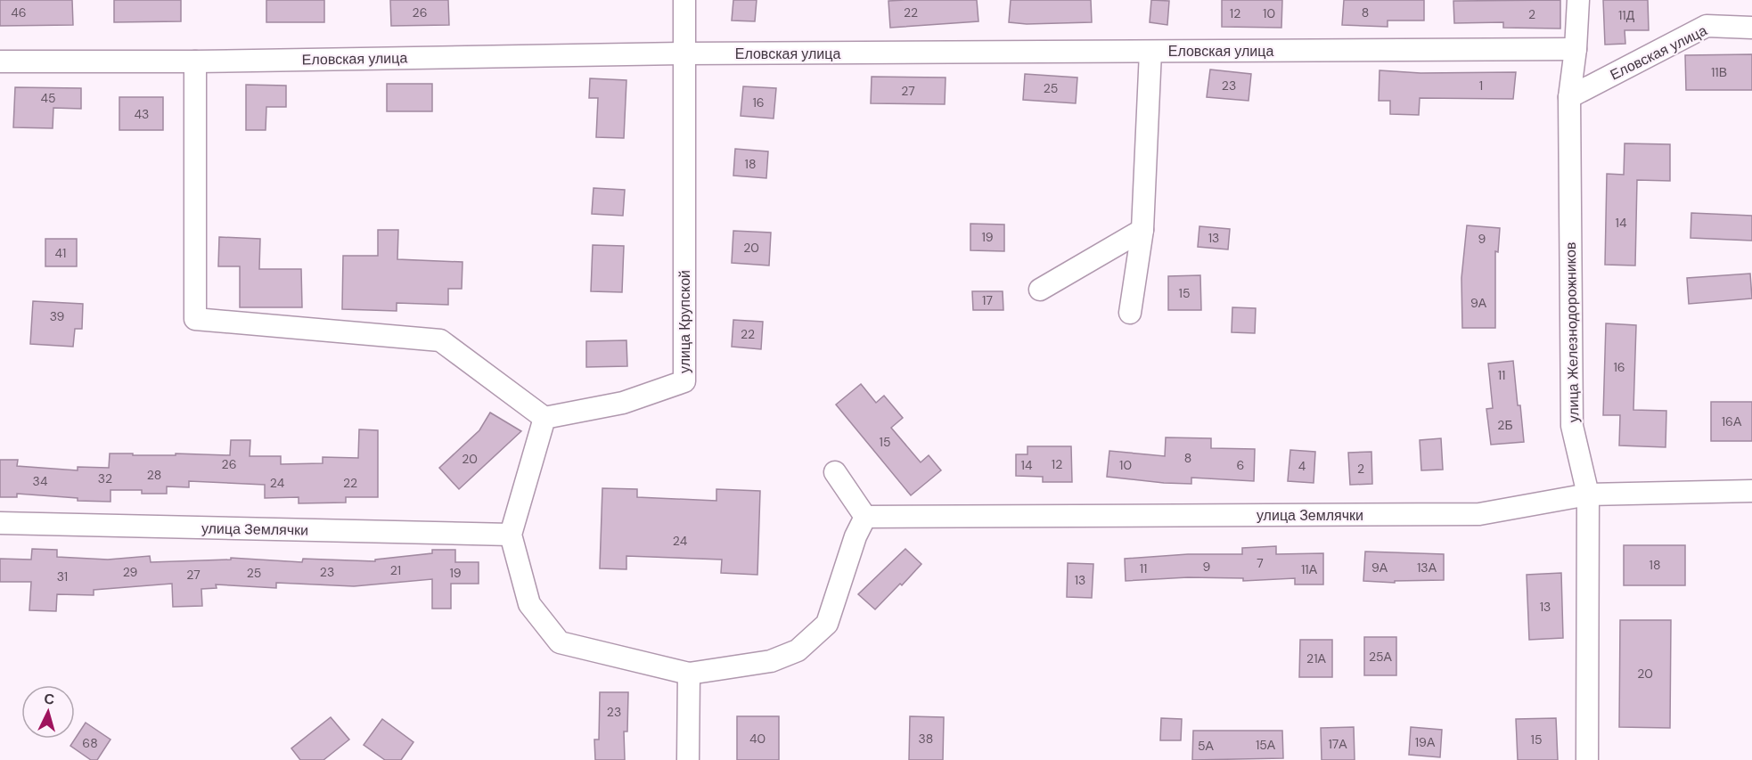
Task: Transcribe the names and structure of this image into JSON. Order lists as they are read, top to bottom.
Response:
{
  "streets": {
    "street": [
      "Еловская улица",
      "улица Крупской",
      "улица Железнодорожников",
      "улица Землячки"
    ]
  },
  "crossings": [
    ["Еловская улица", "улица Крупской"],
    ["Еловская улица", "улица Железнодорожников"],
    ["улица Железнодорожников", "улица Землячки"]
  ],
  "house_numbers": [
    "46",
    "26",
    "22",
    "8",
    "12",
    "10",
    "2",
    "11Д",
    "11В",
    "23",
    "1",
    "25",
    "27",
    "45",
    "16",
    "43",
    "18",
    "14",
    "19",
    "13",
    "9",
    "20",
    "41",
    "15",
    "17",
    "9А",
    "39",
    "22",
    "16",
    "11",
    "16А",
    "2Б",
    "15",
    "8",
    "20",
    "26",
    "12",
    "14",
    "10",
    "6",
    "4",
    "2",
    "28",
    "32",
    "34",
    "24",
    "22",
    "24",
    "7",
    "18",
    "9",
    "9А",
    "13А",
    "11",
    "11А",
    "21",
    "29",
    "23",
    "25",
    "19",
    "27",
    "31",
    "13",
    "13",
    "25А",
    "21А",
    "20",
    "23",
    "40",
    "38",
    "15",
    "19А",
    "68",
    "17А",
    "15А",
    "5А"
  ],
  "north": "top"
}
